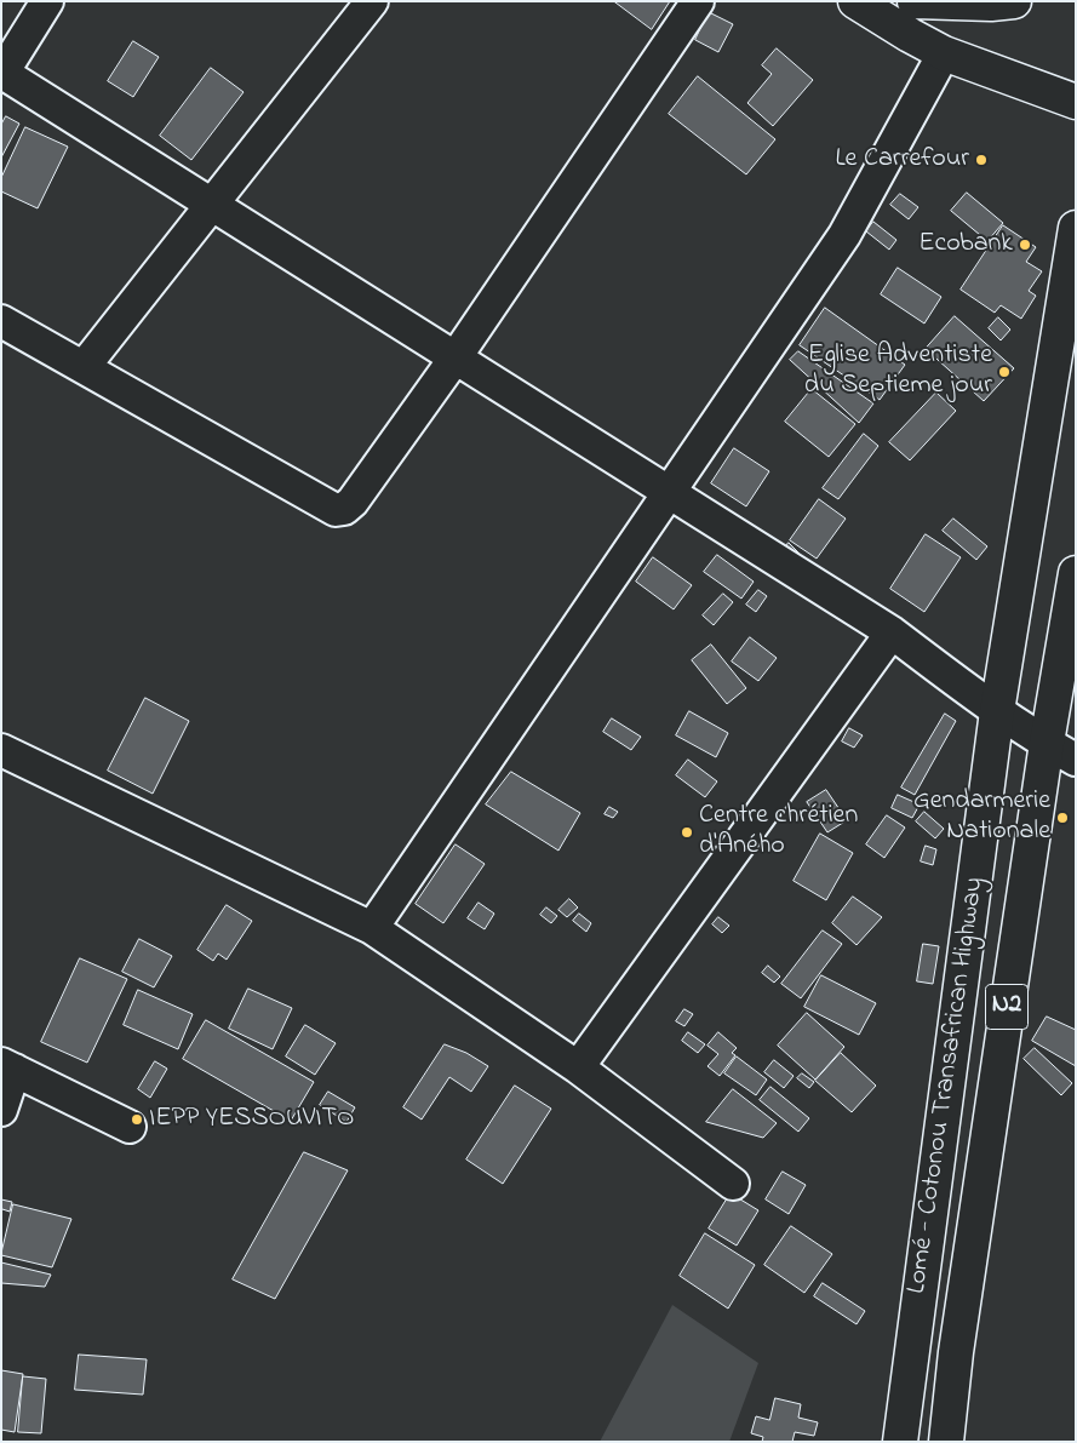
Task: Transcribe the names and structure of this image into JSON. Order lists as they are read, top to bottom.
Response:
{
  "streets": {
    "main road": ["N2", "Lomé - Cotonou Transafrican Highway"]
  },
  "places": [
    "Le Carrefour",
    "Ecobank",
    "Eglise Adventiste du Septieme jour",
    "Gendarmerie Nationale",
    "Centre chrétien d'Aného",
    "IEPP YESSOUVITO"
  ]
}
